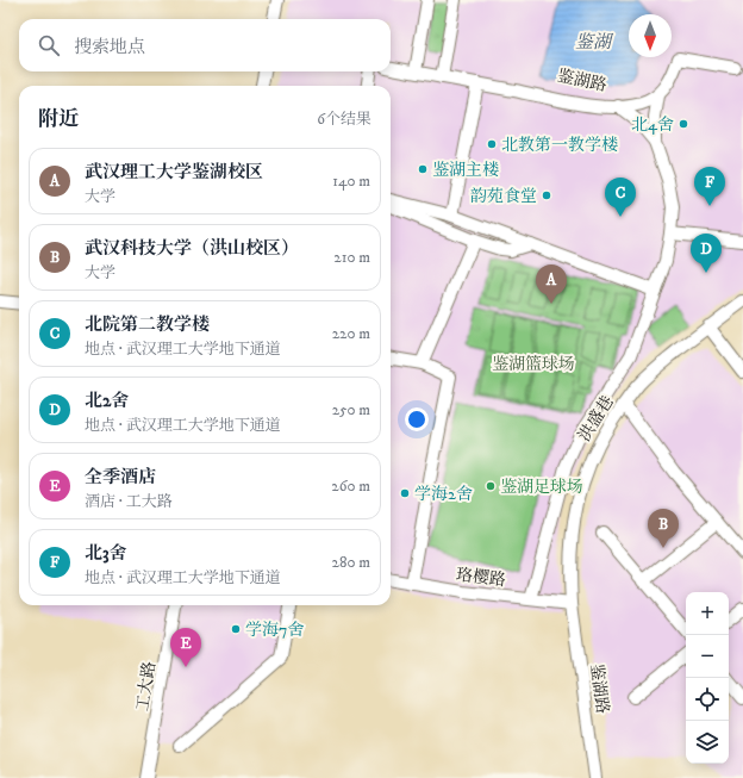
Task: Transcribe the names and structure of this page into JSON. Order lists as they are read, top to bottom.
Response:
{
  "streets": {
    "street": [
      "鉴湖路",
      "洪盛巷",
      "珞樱路",
      "工大路"
    ]
  },
  "crossings": [
    ["鉴湖路", "洪盛巷"],
    ["鉴湖路", "珞樱路"],
    ["洪盛巷", "珞樱路"]
  ],
  "water": ["鉴湖"],
  "parks": ["鉴湖篮球场"],
  "places": [
    "北4舍",
    "北教第一教学楼",
    "鉴湖主楼",
    "韵苑食堂",
    "鉴湖足球场",
    "学海2舍",
    "学海7舍"
  ],
  "north": "bottom",
  "page": {
    "search": "搜索地点",
    "heading": ["附近", "6个结果"],
    "list": [
      {
        "mark": "A",
        "name": "武汉理工大学鉴湖校区",
        "note": "大学",
        "value": "140 m"
      },
      {
        "mark": "B",
        "name": "武汉科技大学（洪山校区）",
        "note": "大学",
        "value": "210 m"
      },
      {
        "mark": "C",
        "name": "北院第二教学楼",
        "note": "地点 · 武汉理工大学地下通道",
        "value": "220 m"
      },
      {
        "mark": "D",
        "name": "北2舍",
        "note": "地点 · 武汉理工大学地下通道",
        "value": "250 m"
      },
      {
        "mark": "E",
        "name": "全季酒店",
        "note": "酒店 · 工大路",
        "value": "260 m"
      },
      {
        "mark": "F",
        "name": "北3舍",
        "note": "地点 · 武汉理工大学地下通道",
        "value": "280 m"
      }
    ],
    "pins": [
      "F",
      "C",
      "D",
      "A",
      "B",
      "E"
    ],
    "map_buttons": ["+", "−"]
  }
}
